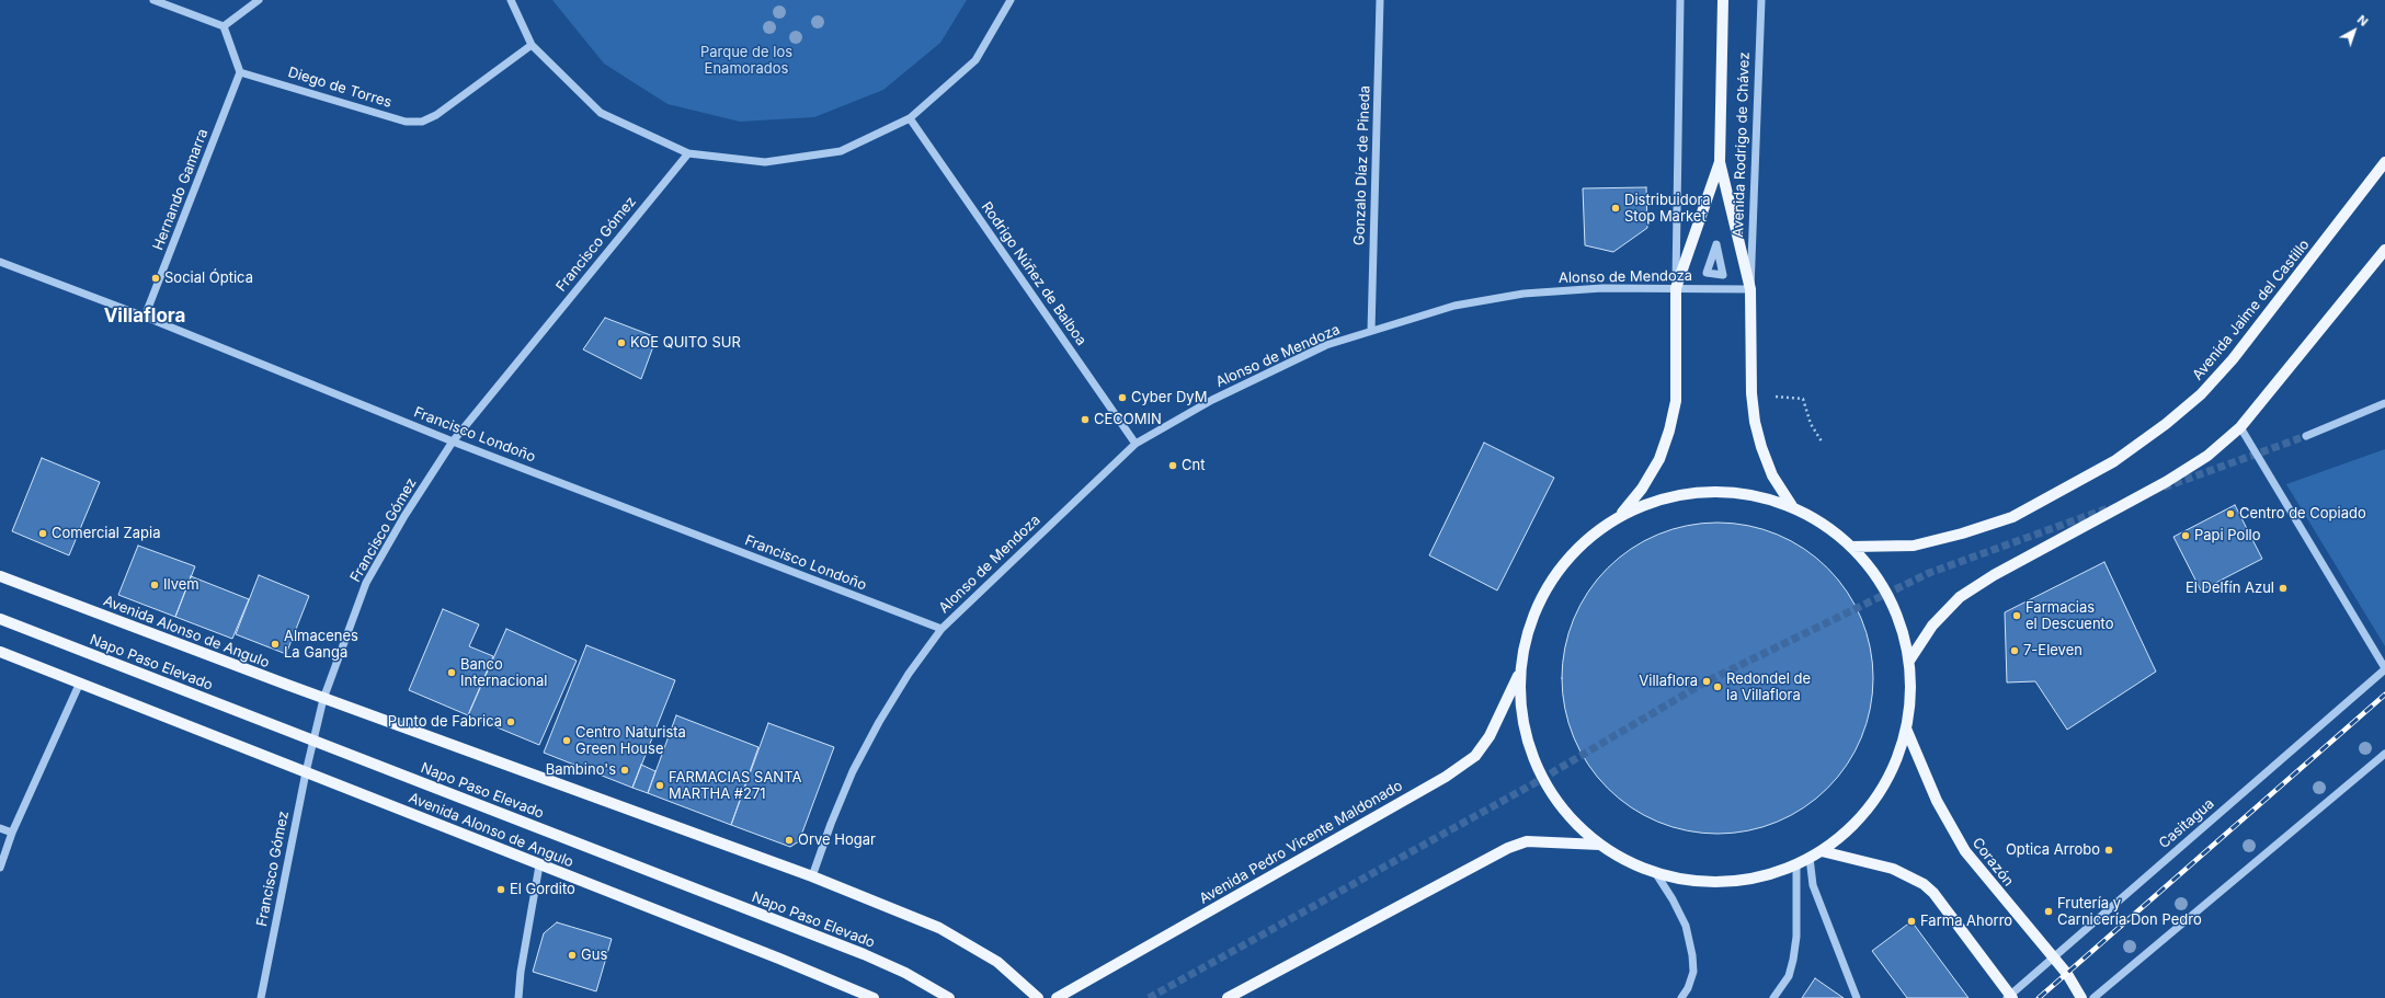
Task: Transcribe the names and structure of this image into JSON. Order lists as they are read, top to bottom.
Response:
{
  "streets": {
    "main road": [
      "Avenida Rodrigo de Chávez",
      "Avenida Jaime del Castillo",
      "Avenida Alonso de Angulo",
      "Napo Paso Elevado",
      "Avenida Pedro Vicente Maldonado",
      "Corazón"
    ],
    "street": [
      "Diego de Torres",
      "Gonzalo Díaz de Pineda",
      "Hernando Gamarra",
      "Francisco Gómez",
      "Rodrigo Núñez de Balboa",
      "Alonso de Mendoza",
      "Francisco Londoño",
      "Casitagua"
    ]
  },
  "crossings": [
    ["Diego de Torres", "Hernando Gamarra"],
    ["Avenida Rodrigo de Chávez", "Alonso de Mendoza"],
    ["Gonzalo Díaz de Pineda", "Alonso de Mendoza"],
    ["Hernando Gamarra", "Francisco Londoño"],
    ["Francisco Gómez", "Francisco Londoño"],
    ["Francisco Gómez", "Avenida Alonso de Angulo"],
    ["Rodrigo Núñez de Balboa", "Alonso de Mendoza"],
    ["Alonso de Mendoza", "Francisco Londoño"],
    ["Alonso de Mendoza", "Avenida Alonso de Angulo"],
    ["Casitagua", "Corazón"]
  ],
  "districts": ["Villaflora"],
  "parks": ["Parque de los Enamorados"],
  "places": [
    "Distribuidora Stop Market",
    "Social Óptica",
    "KOE QUITO SUR",
    "Cyber DyM",
    "CECOMIN",
    "Cnt",
    "Centro de Copiado",
    "Comercial Zapia",
    "Papi Pollo",
    "Ilvem",
    "El Delfín Azul",
    "Farmacias el Descuento",
    "Almacenes La Ganga",
    "7-Eleven",
    "Banco Internacional",
    "Villaflora",
    "Redondel de la Villaflora",
    "Punto de Fabrica",
    "Centro Naturista Green House",
    "Bambino's",
    "FARMACIAS SANTA MARTHA #271",
    "Orve Hogar",
    "Optica Arrobo",
    "El Gordito",
    "Frutería y Carnicería Don Pedro",
    "Farma Ahorro",
    "Gus"
  ],
  "north": "top right"
}
